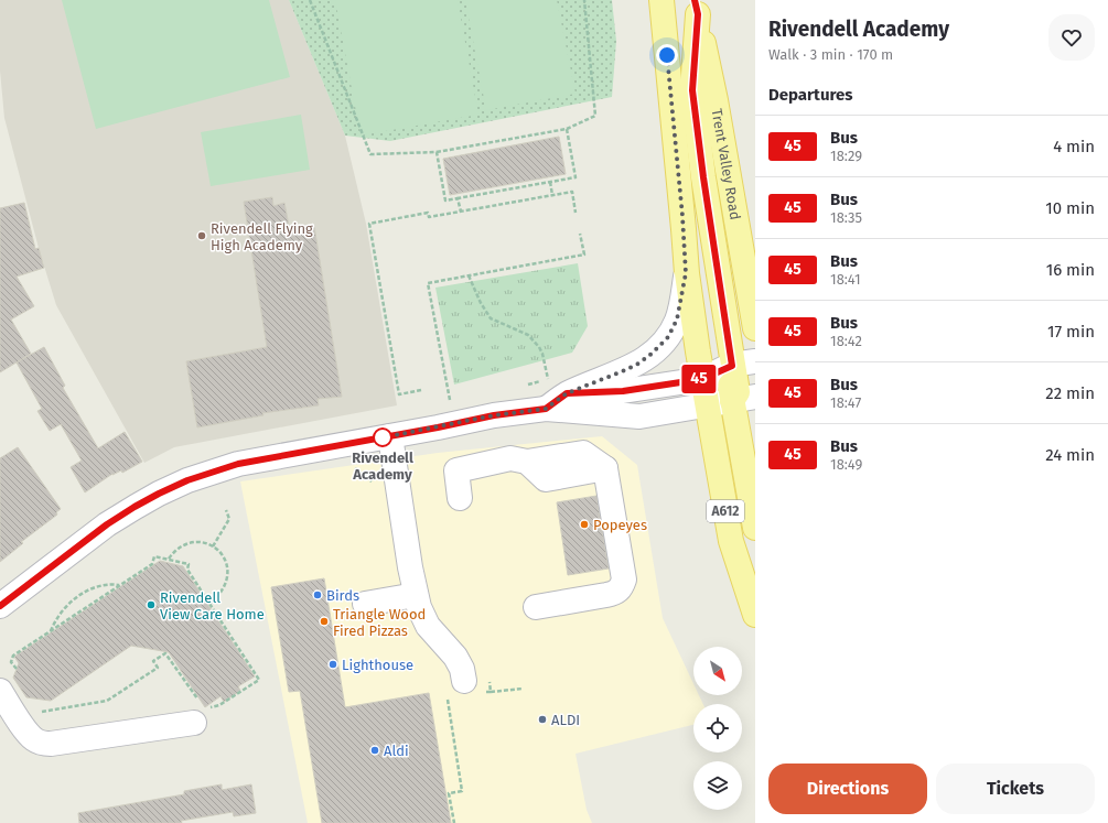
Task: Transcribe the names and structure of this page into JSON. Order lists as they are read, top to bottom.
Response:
{
  "streets": {
    "main road": ["Trent Valley Road", "A612"]
  },
  "crossings": [
    ["Trent Valley Road", "A612"]
  ],
  "places": [
    "Rivendell Flying High Academy",
    "Rivendell Academy",
    "Popeyes",
    "Birds",
    "Rivendell View Care Home",
    "Triangle Wood Fired Pizzas",
    "Lighthouse",
    "ALDI",
    "Aldi"
  ],
  "lines": ["bus line 45"],
  "north": "bottom right",
  "page": {
    "on_map": "45",
    "heading": [
      ["Rivendell Academy", "Walk · 3 min · 170 m"],
      "Departures"
    ],
    "list": [
      {
        "mark": "45",
        "name": "Bus",
        "note": "18:29",
        "value": "4 min"
      },
      {
        "mark": "45",
        "name": "Bus",
        "note": "18:35",
        "value": "10 min"
      },
      {
        "mark": "45",
        "name": "Bus",
        "note": "18:41",
        "value": "16 min"
      },
      {
        "mark": "45",
        "name": "Bus",
        "note": "18:42",
        "value": "17 min"
      },
      {
        "mark": "45",
        "name": "Bus",
        "note": "18:47",
        "value": "22 min"
      },
      {
        "mark": "45",
        "name": "Bus",
        "note": "18:49",
        "value": "24 min"
      }
    ],
    "buttons": ["Directions", "Tickets"]
  }
}
